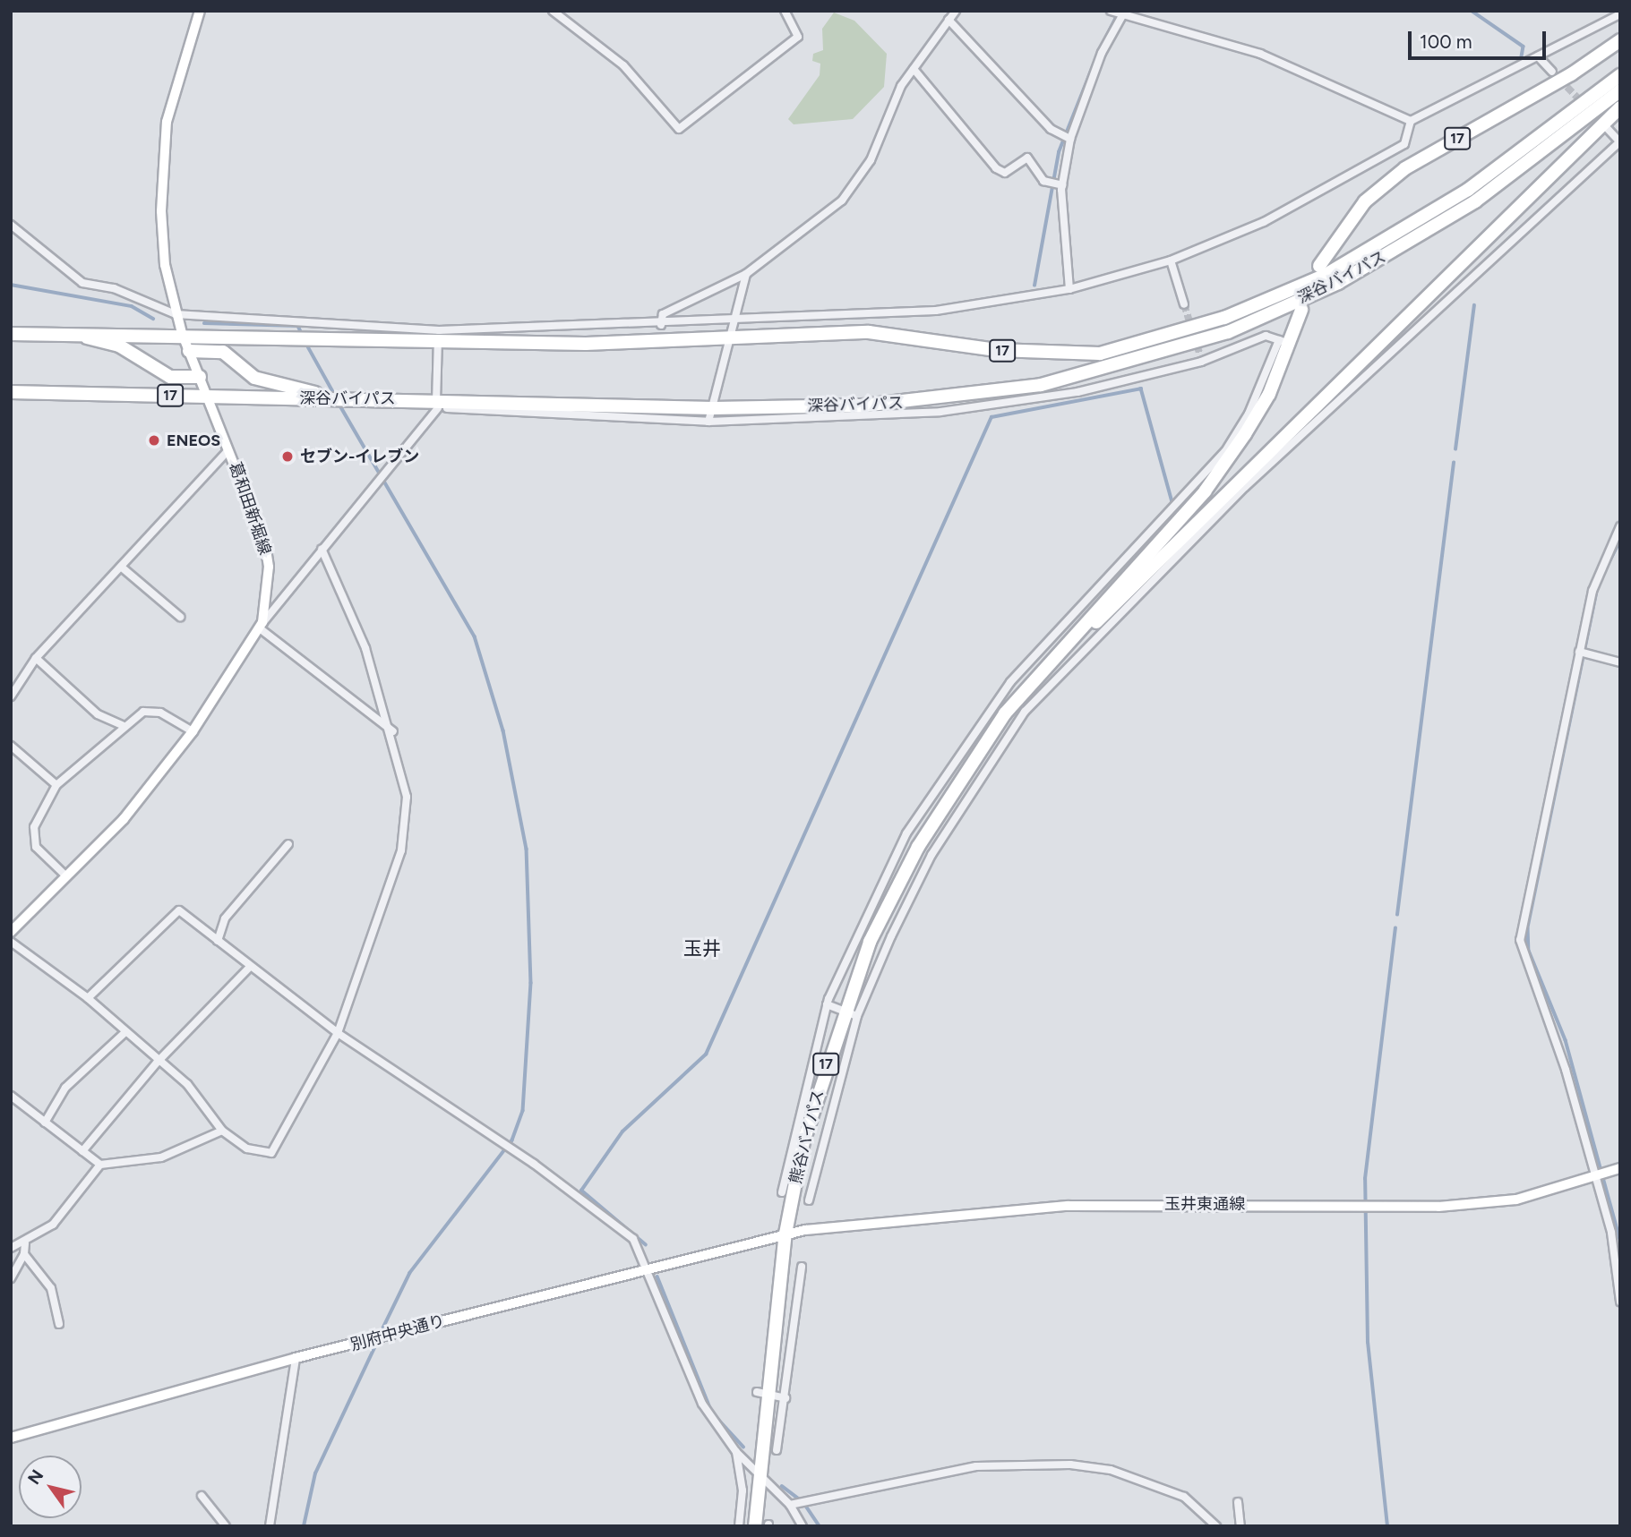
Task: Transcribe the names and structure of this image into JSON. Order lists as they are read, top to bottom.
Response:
{
  "streets": {
    "highway": ["17", "深谷バイパス", "熊谷バイパス"],
    "street": ["葛和田新堀線", "玉井東通線", "別府中央通り"]
  },
  "crossings": [
    ["17", "熊谷バイパス"],
    ["深谷バイパス", "葛和田新堀線"],
    ["熊谷バイパス", "玉井東通線"],
    ["熊谷バイパス", "別府中央通り"],
    ["玉井東通線", "別府中央通り"]
  ],
  "districts": ["玉井"],
  "places": ["ENEOS", "セブン-イレブン"],
  "scale_bar": "100 m",
  "north": "top left"
}
